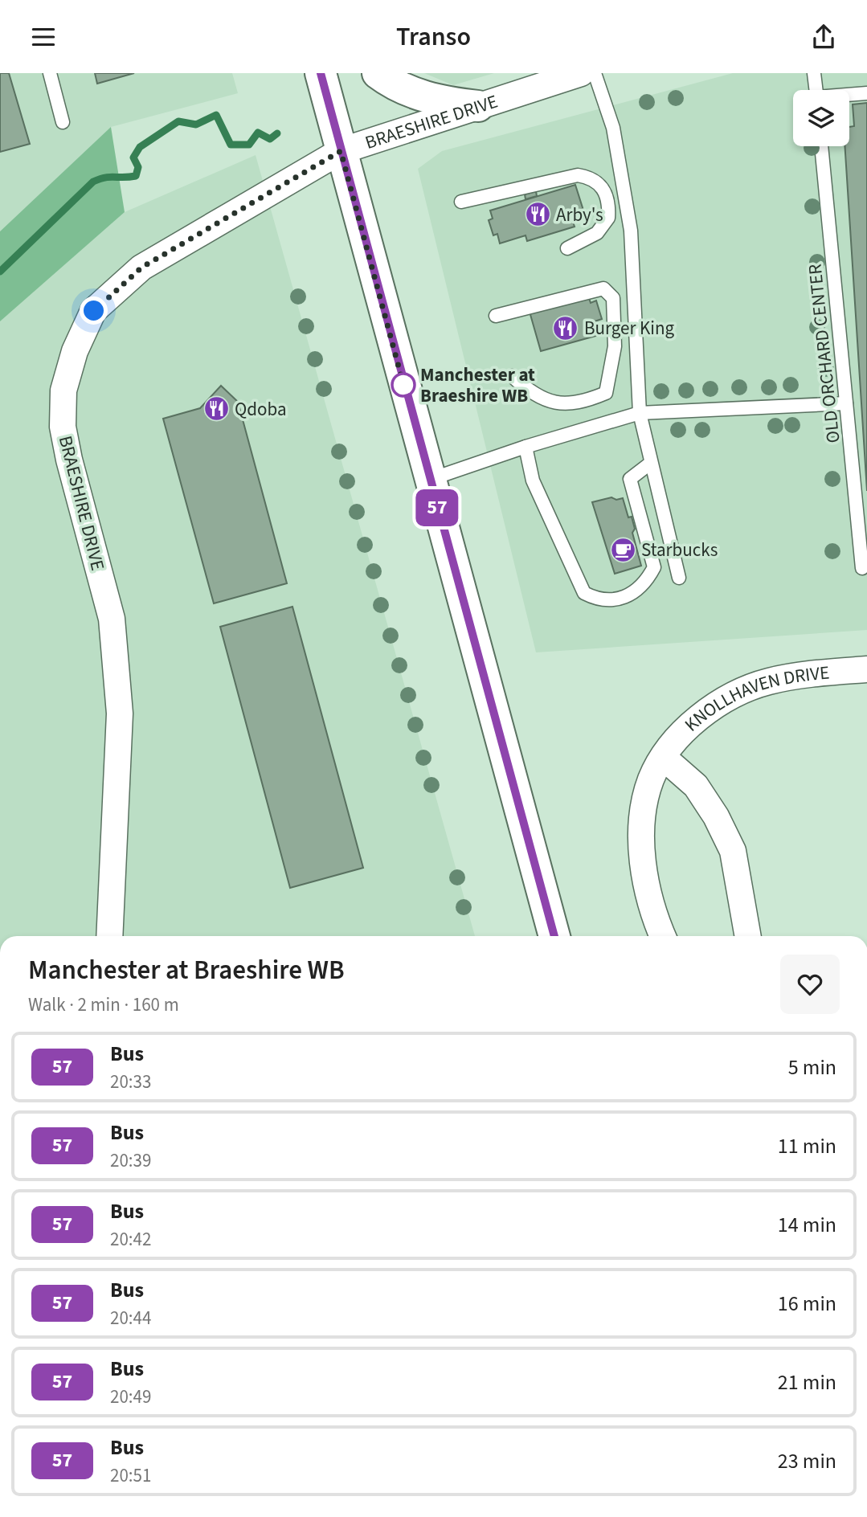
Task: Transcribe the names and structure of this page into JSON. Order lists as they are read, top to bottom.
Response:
{
  "streets": {
    "street": ["BRAESHIRE DRIVE", "KNOLLHAVEN DRIVE"],
    "lane": ["OLD ORCHARD CENTER"]
  },
  "places": {
    "restaurant": ["Arby's", "Burger King", "Qdoba"],
    "other": ["Manchester at Braeshire WB"],
    "cafe": ["Starbucks"]
  },
  "lines": ["bus line 57"],
  "page": {
    "header": "Transo",
    "on_map": "57",
    "heading": ["Manchester at Braeshire WB", "Walk · 2 min · 160 m"],
    "list": [
      {
        "mark": "57",
        "name": "Bus",
        "note": "20:33",
        "value": "5 min"
      },
      {
        "mark": "57",
        "name": "Bus",
        "note": "20:39",
        "value": "11 min"
      },
      {
        "mark": "57",
        "name": "Bus",
        "note": "20:42",
        "value": "14 min"
      },
      {
        "mark": "57",
        "name": "Bus",
        "note": "20:44",
        "value": "16 min"
      },
      {
        "mark": "57",
        "name": "Bus",
        "note": "20:49",
        "value": "21 min"
      },
      {
        "mark": "57",
        "name": "Bus",
        "note": "20:51",
        "value": "23 min"
      }
    ]
  }
}
